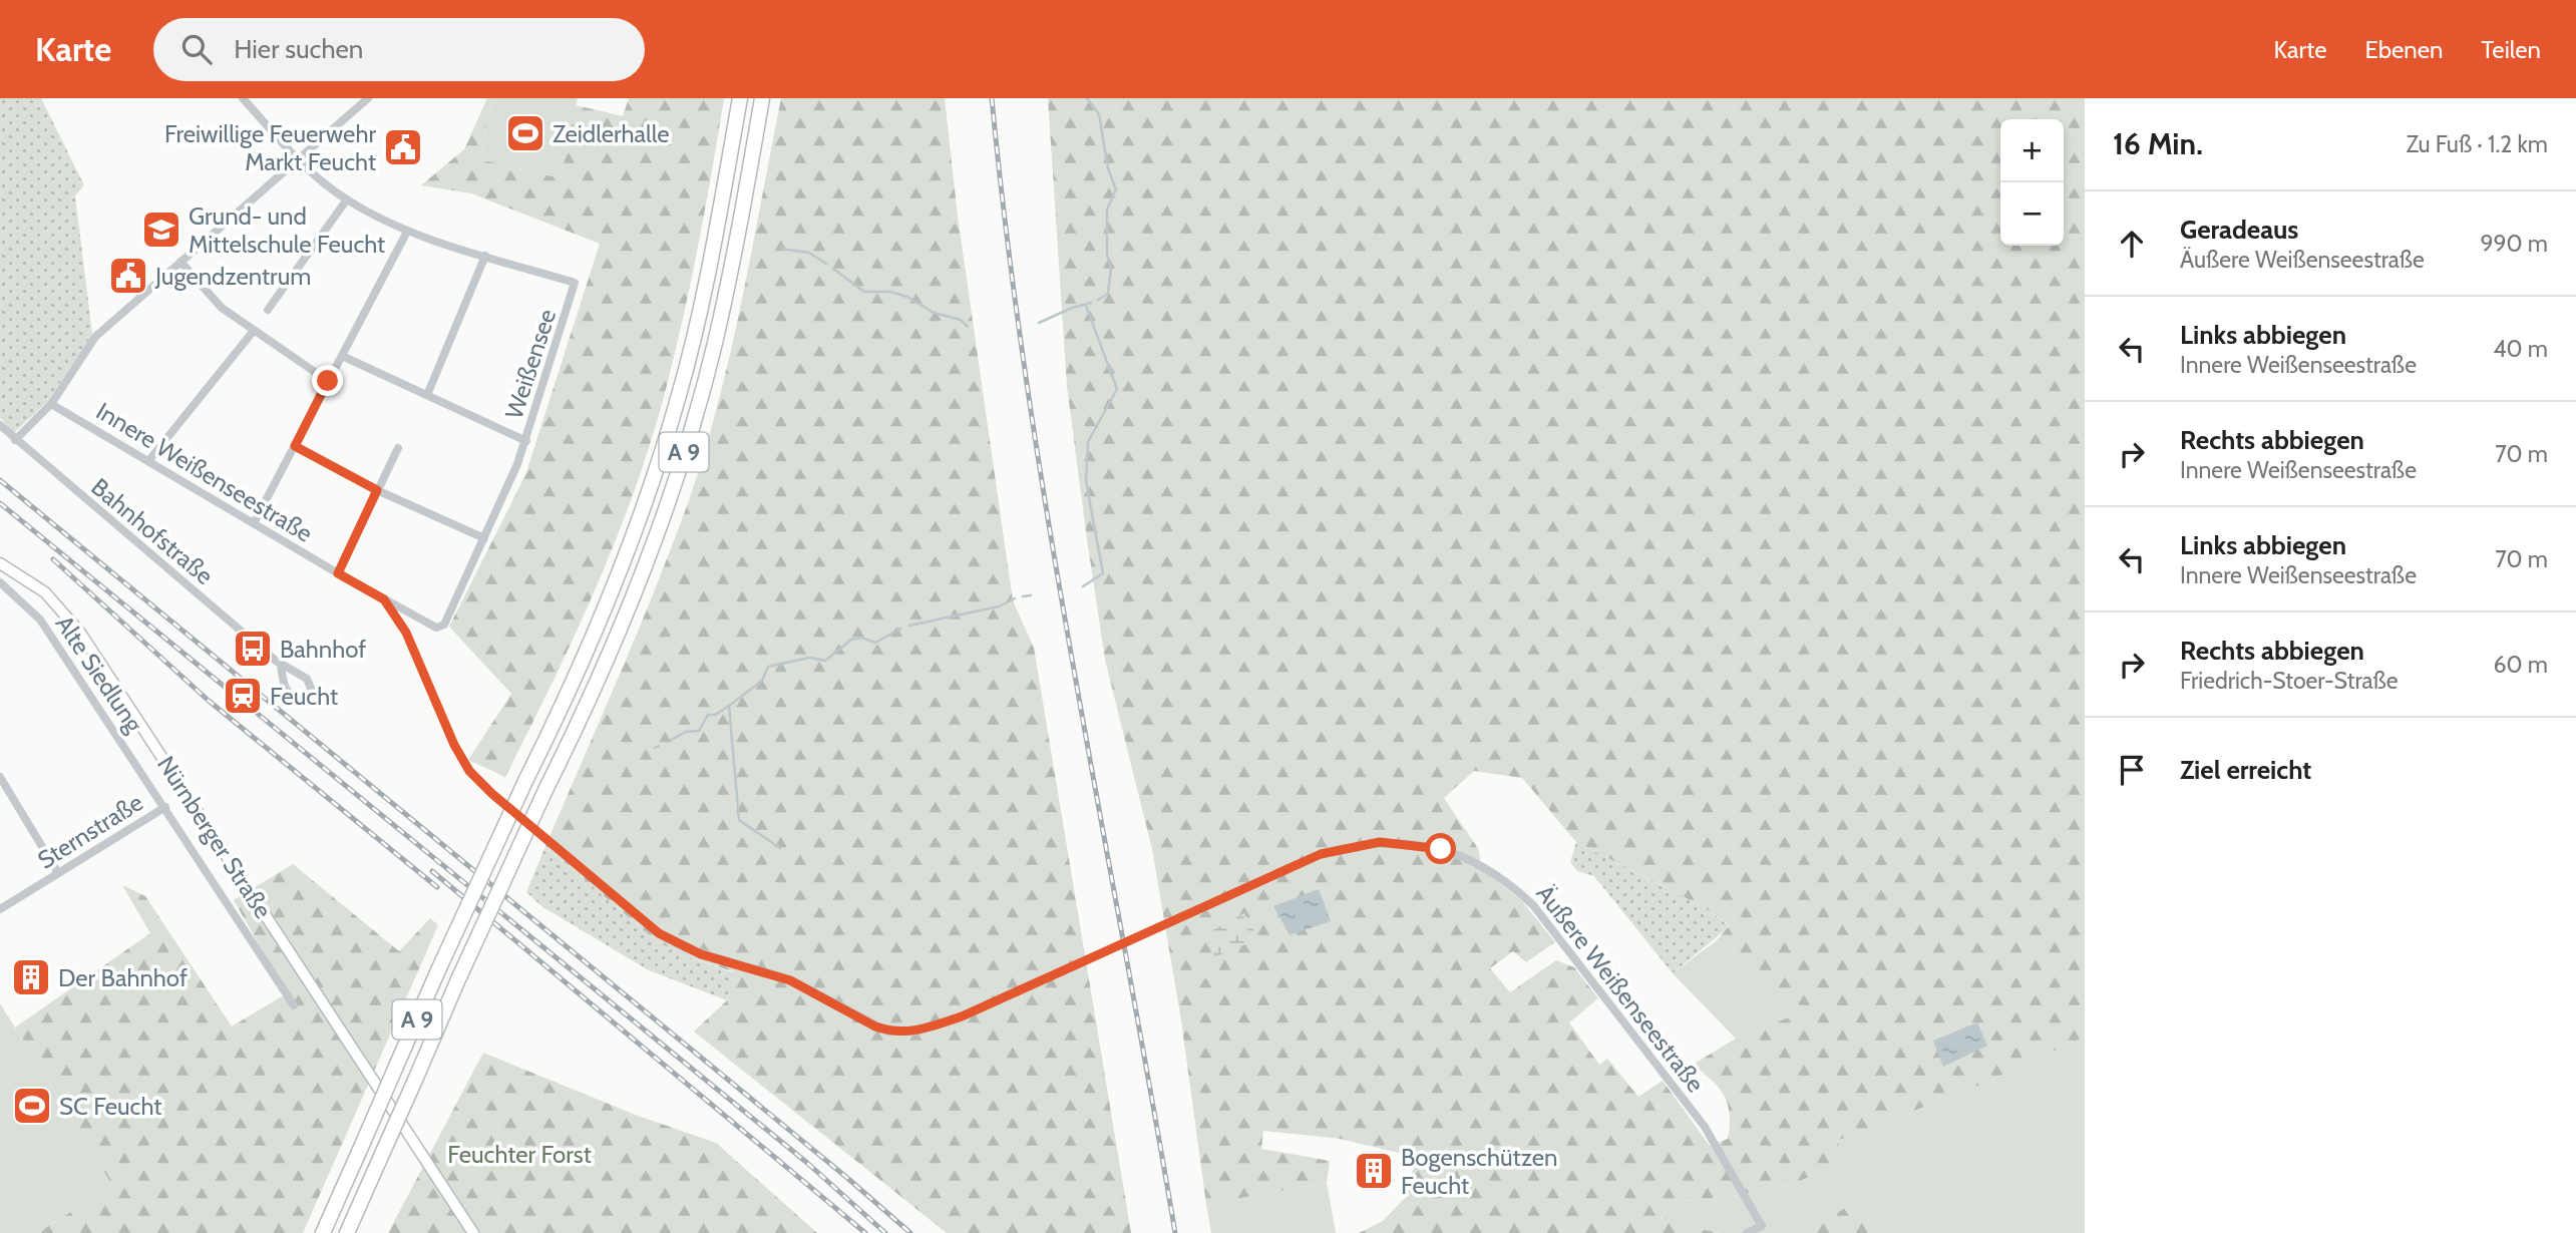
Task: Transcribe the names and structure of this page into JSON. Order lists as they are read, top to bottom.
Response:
{
  "streets": {
    "highway": ["A 9"],
    "main road": ["Nürnberger Straße"],
    "street": [
      "Weißensee",
      "Innere Weißenseestraße",
      "Bahnhofstraße",
      "Alte Siedlung",
      "Sternstraße",
      "Äußere Weißenseestraße"
    ]
  },
  "crossings": [
    ["Weißensee", "Innere Weißenseestraße"],
    ["Innere Weißenseestraße", "Äußere Weißenseestraße"],
    ["Alte Siedlung", "Sternstraße"]
  ],
  "parks": ["Feuchter Forst"],
  "places": {
    "sports": ["Zeidlerhalle", "SC Feucht"],
    "public building": ["Freiwillige Feuerwehr Markt Feucht", "Jugendzentrum"],
    "school or university": ["Grund- und Mittelschule Feucht"],
    "bus stop": ["Bahnhof"],
    "station": ["Feucht"],
    "building": ["Der Bahnhof", "Bogenschützen Feucht"]
  },
  "page": {
    "header": "Karte",
    "search": "Hier suchen",
    "nav": ["Karte", "Ebenen", "Teilen"],
    "heading": ["16 Min.", "Zu Fuß · 1.2 km"],
    "map_buttons": ["+", "−"],
    "list": [
      ["Geradeaus", "Äußere Weißenseestraße", "990 m"],
      ["Links abbiegen", "Innere Weißenseestraße", "40 m"],
      ["Rechts abbiegen", "Innere Weißenseestraße", "70 m"],
      ["Links abbiegen", "Innere Weißenseestraße", "70 m"],
      ["Rechts abbiegen", "Friedrich-Stoer-Straße", "60 m"],
      "Ziel erreicht"
    ]
  }
}
